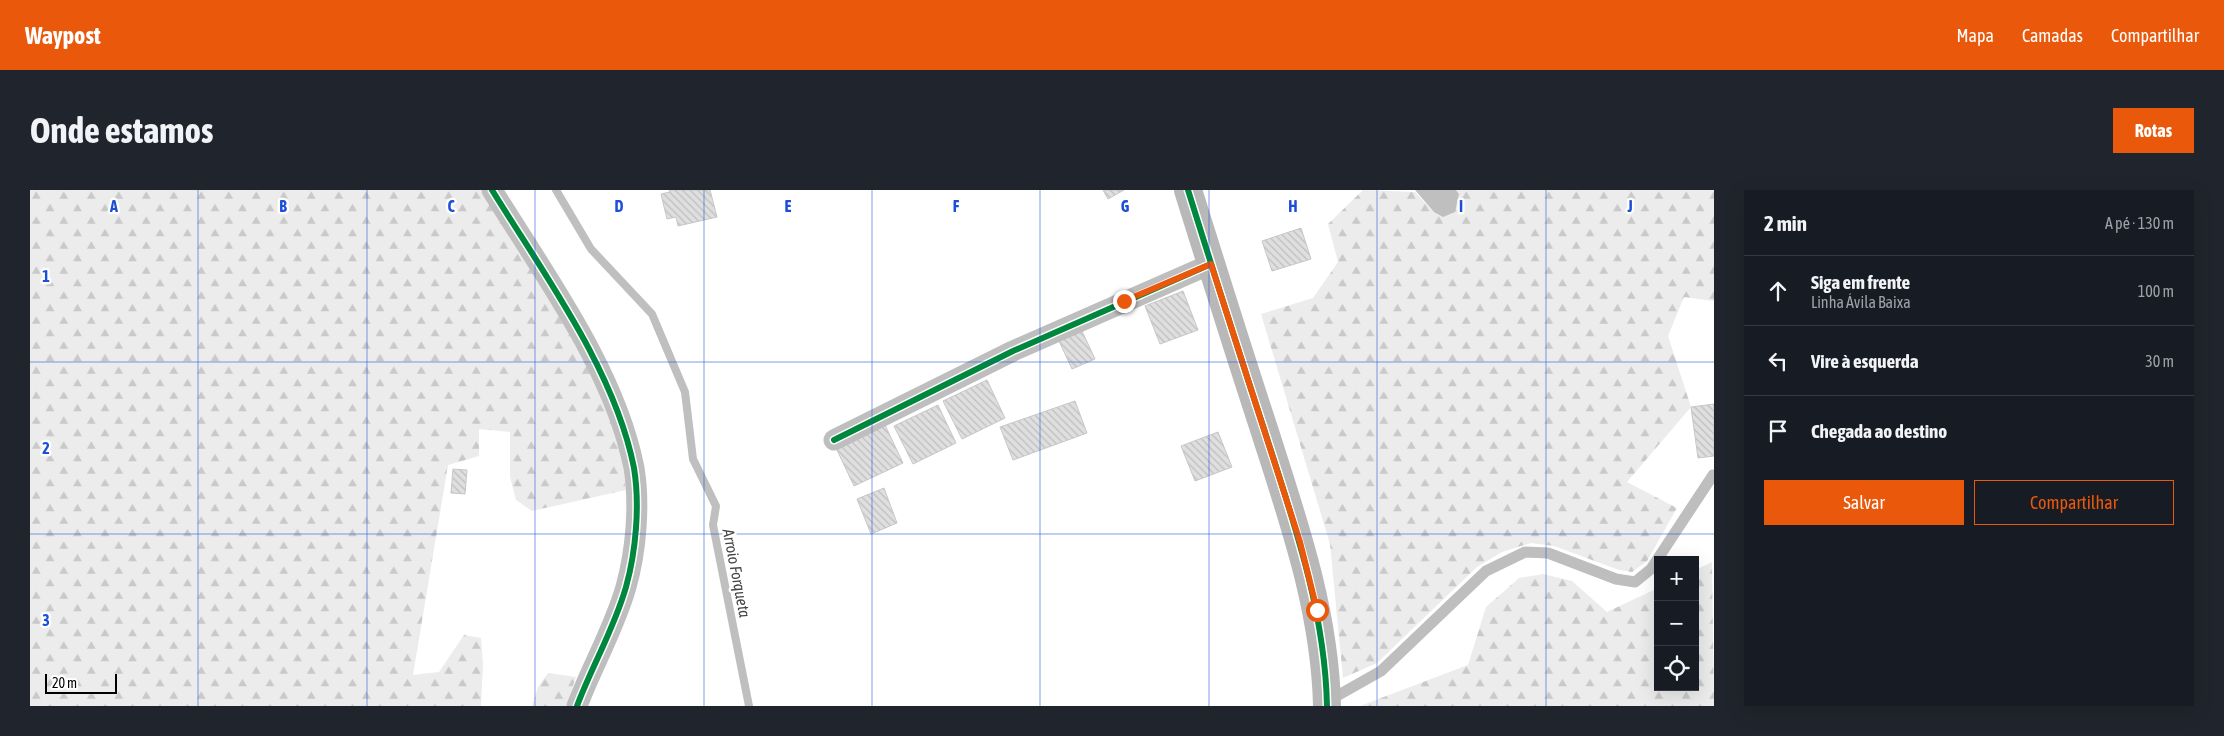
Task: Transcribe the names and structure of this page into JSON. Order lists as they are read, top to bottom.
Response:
{
  "water": ["Arroio Forqueta"],
  "scale_bar": "20 m",
  "page": {
    "header": "Waypost",
    "nav": ["Mapa", "Camadas", "Compartilhar"],
    "buttons": [
      "Rotas",
      ["Salvar", "Compartilhar"]
    ],
    "title": "Onde estamos",
    "heading": ["2 min", "A pé · 130 m"],
    "list": [
      ["Siga em frente", "Linha Ávila Baixa", "100 m"],
      ["Vire à esquerda", "30 m"],
      "Chegada ao destino"
    ],
    "map_buttons": ["+", "−"],
    "scale": "20 m"
  },
  "grid": {
    "columns": [
      "A",
      "B",
      "C",
      "D",
      "E",
      "F",
      "G",
      "H",
      "I",
      "J"
    ],
    "rows": ["1", "2", "3"]
  }
}
